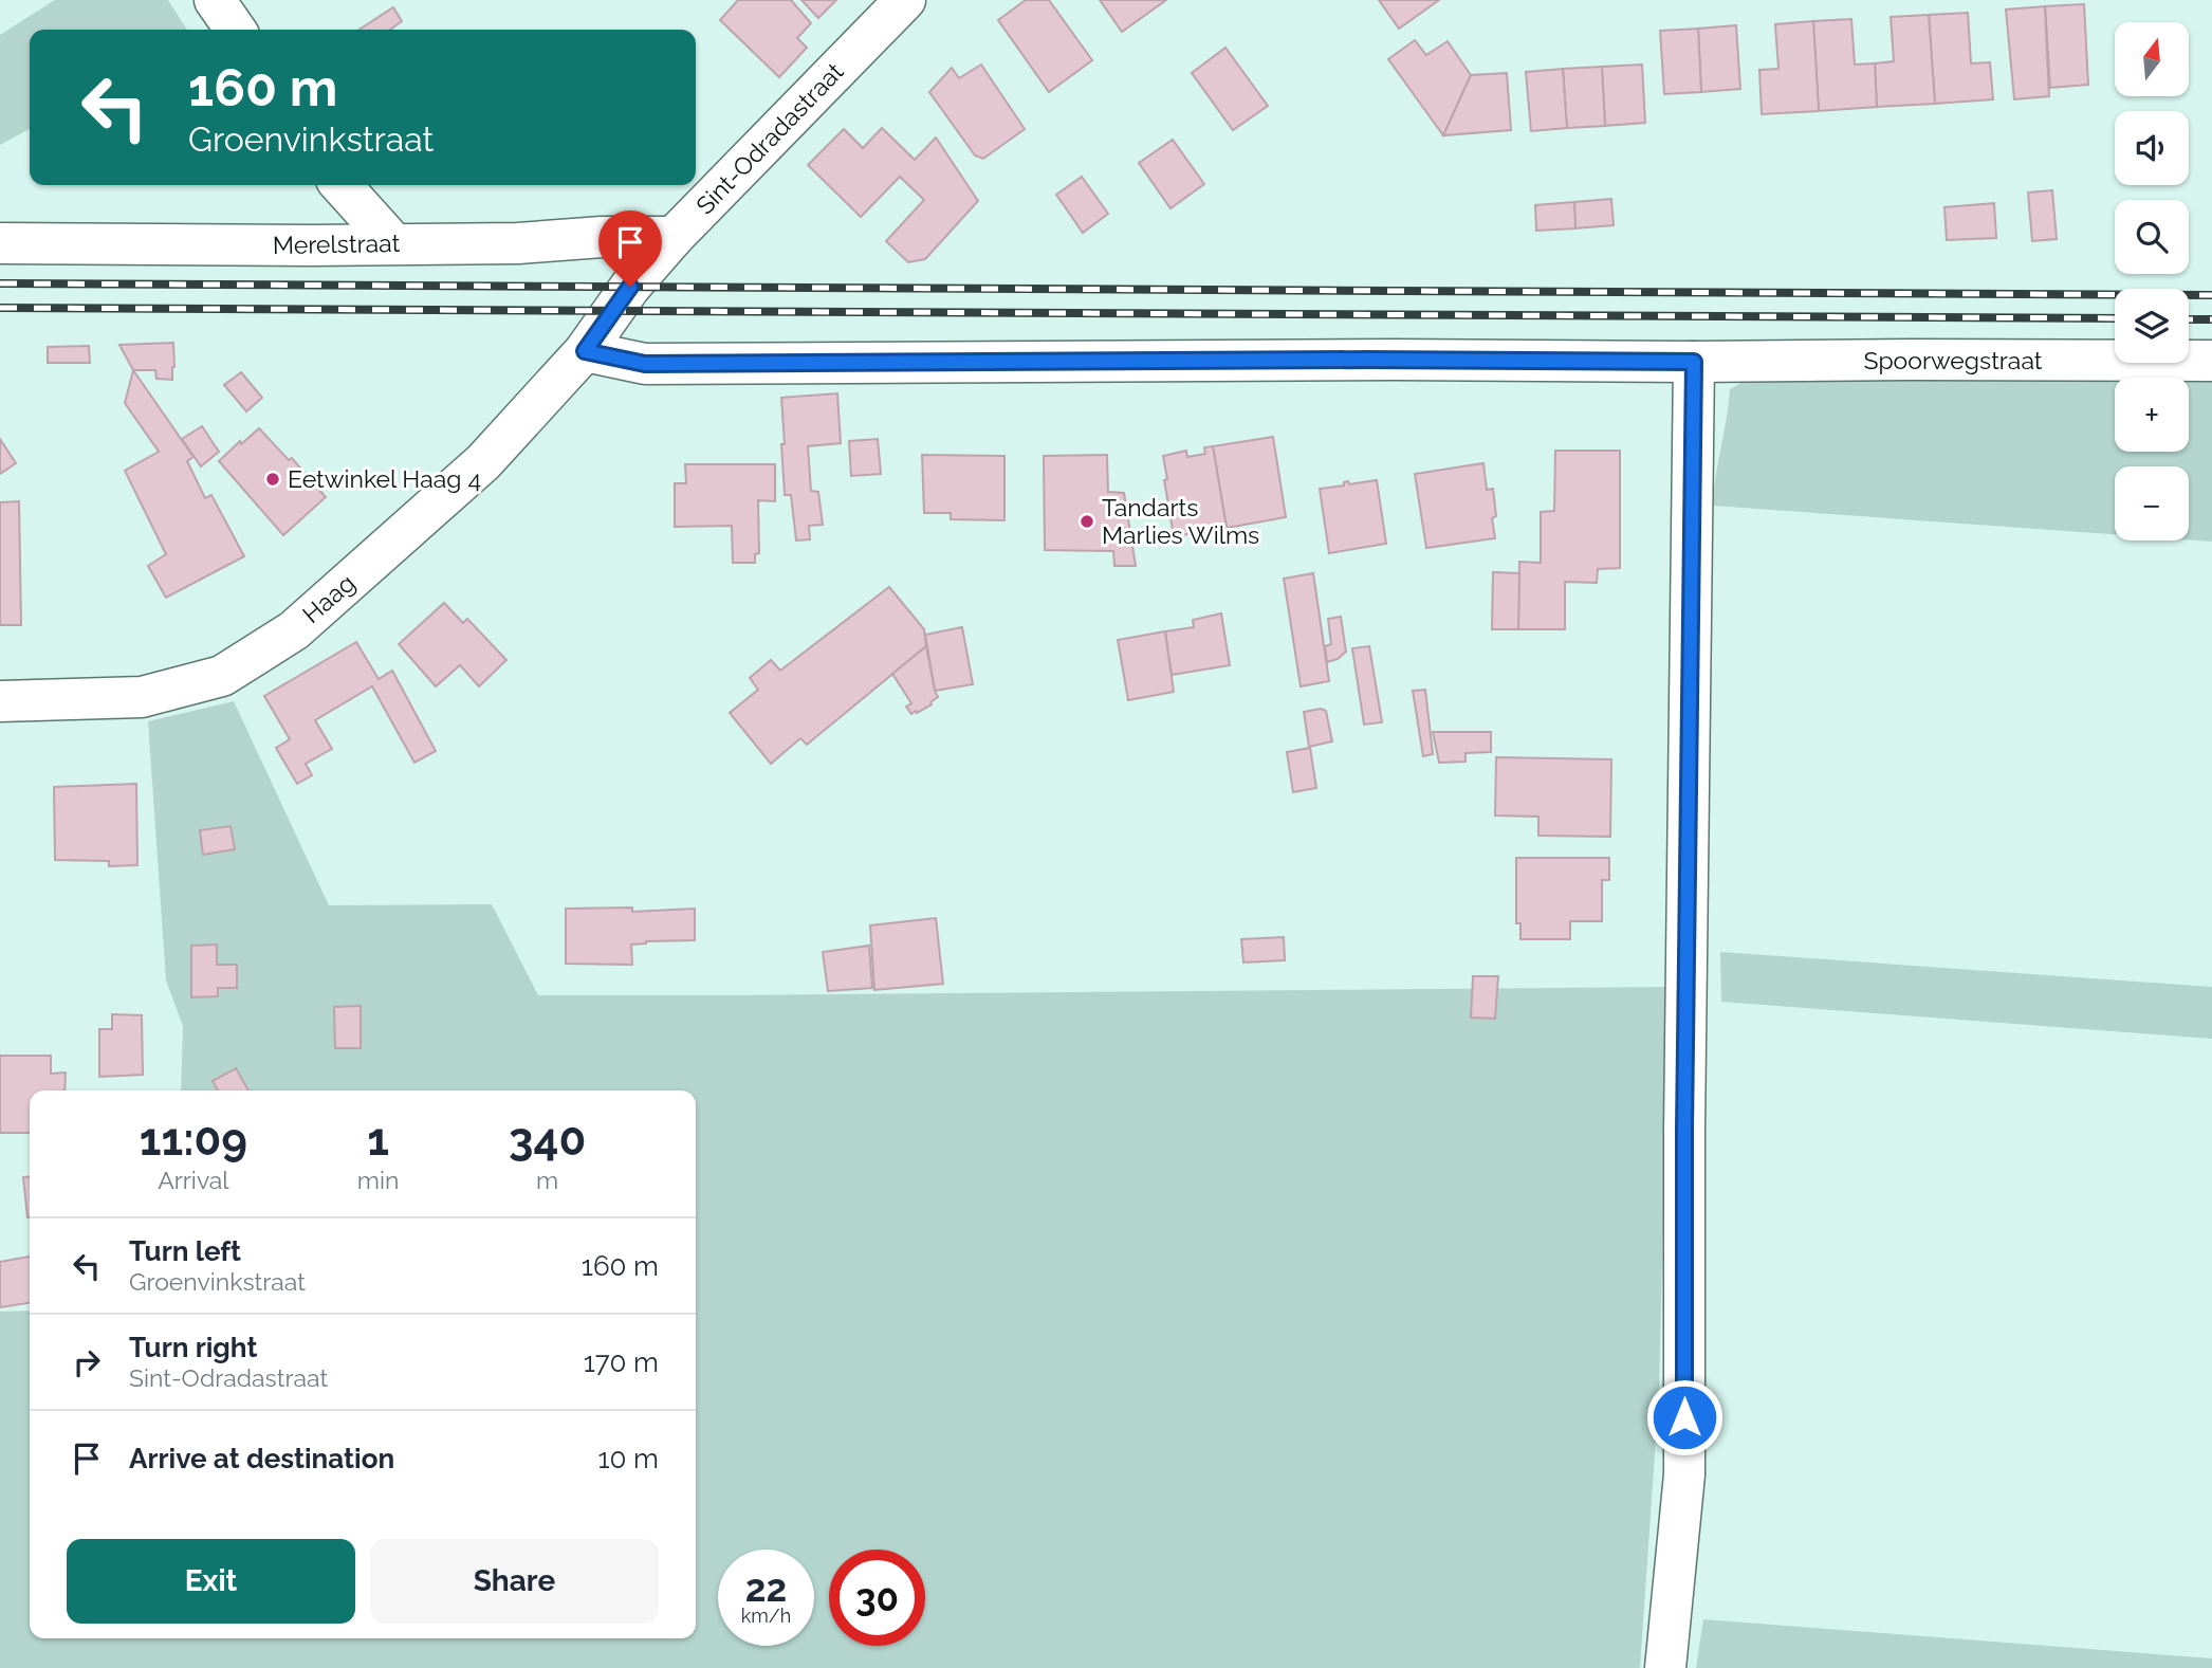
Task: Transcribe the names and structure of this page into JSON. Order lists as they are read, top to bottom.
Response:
{
  "streets": {
    "street": [
      "Sint-Odradastraat",
      "Merelstraat",
      "Spoorwegstraat",
      "Haag"
    ]
  },
  "crossings": [
    ["Sint-Odradastraat", "Merelstraat"],
    ["Sint-Odradastraat", "Spoorwegstraat"],
    ["Sint-Odradastraat", "Haag"],
    ["Spoorwegstraat", "Haag"]
  ],
  "places": ["Eetwinkel Haag 4", "Tandarts Marlies Wilms"],
  "north": "top",
  "page": {
    "map_buttons": ["+", "−"],
    "turn": ["160 m", "Groenvinkstraat"],
    "eta": [
      "11:09",
      "Arrival",
      "1",
      "min",
      "340",
      "m"
    ],
    "list": [
      {
        "name": "Turn left",
        "note": "Groenvinkstraat",
        "value": "160 m"
      },
      {
        "name": "Turn right",
        "note": "Sint-Odradastraat",
        "value": "170 m"
      },
      {
        "name": "Arrive at destination",
        "value": "10 m"
      }
    ],
    "buttons": ["Exit", "Share"],
    "speed": "22 km/h",
    "limit": "30"
  }
}
